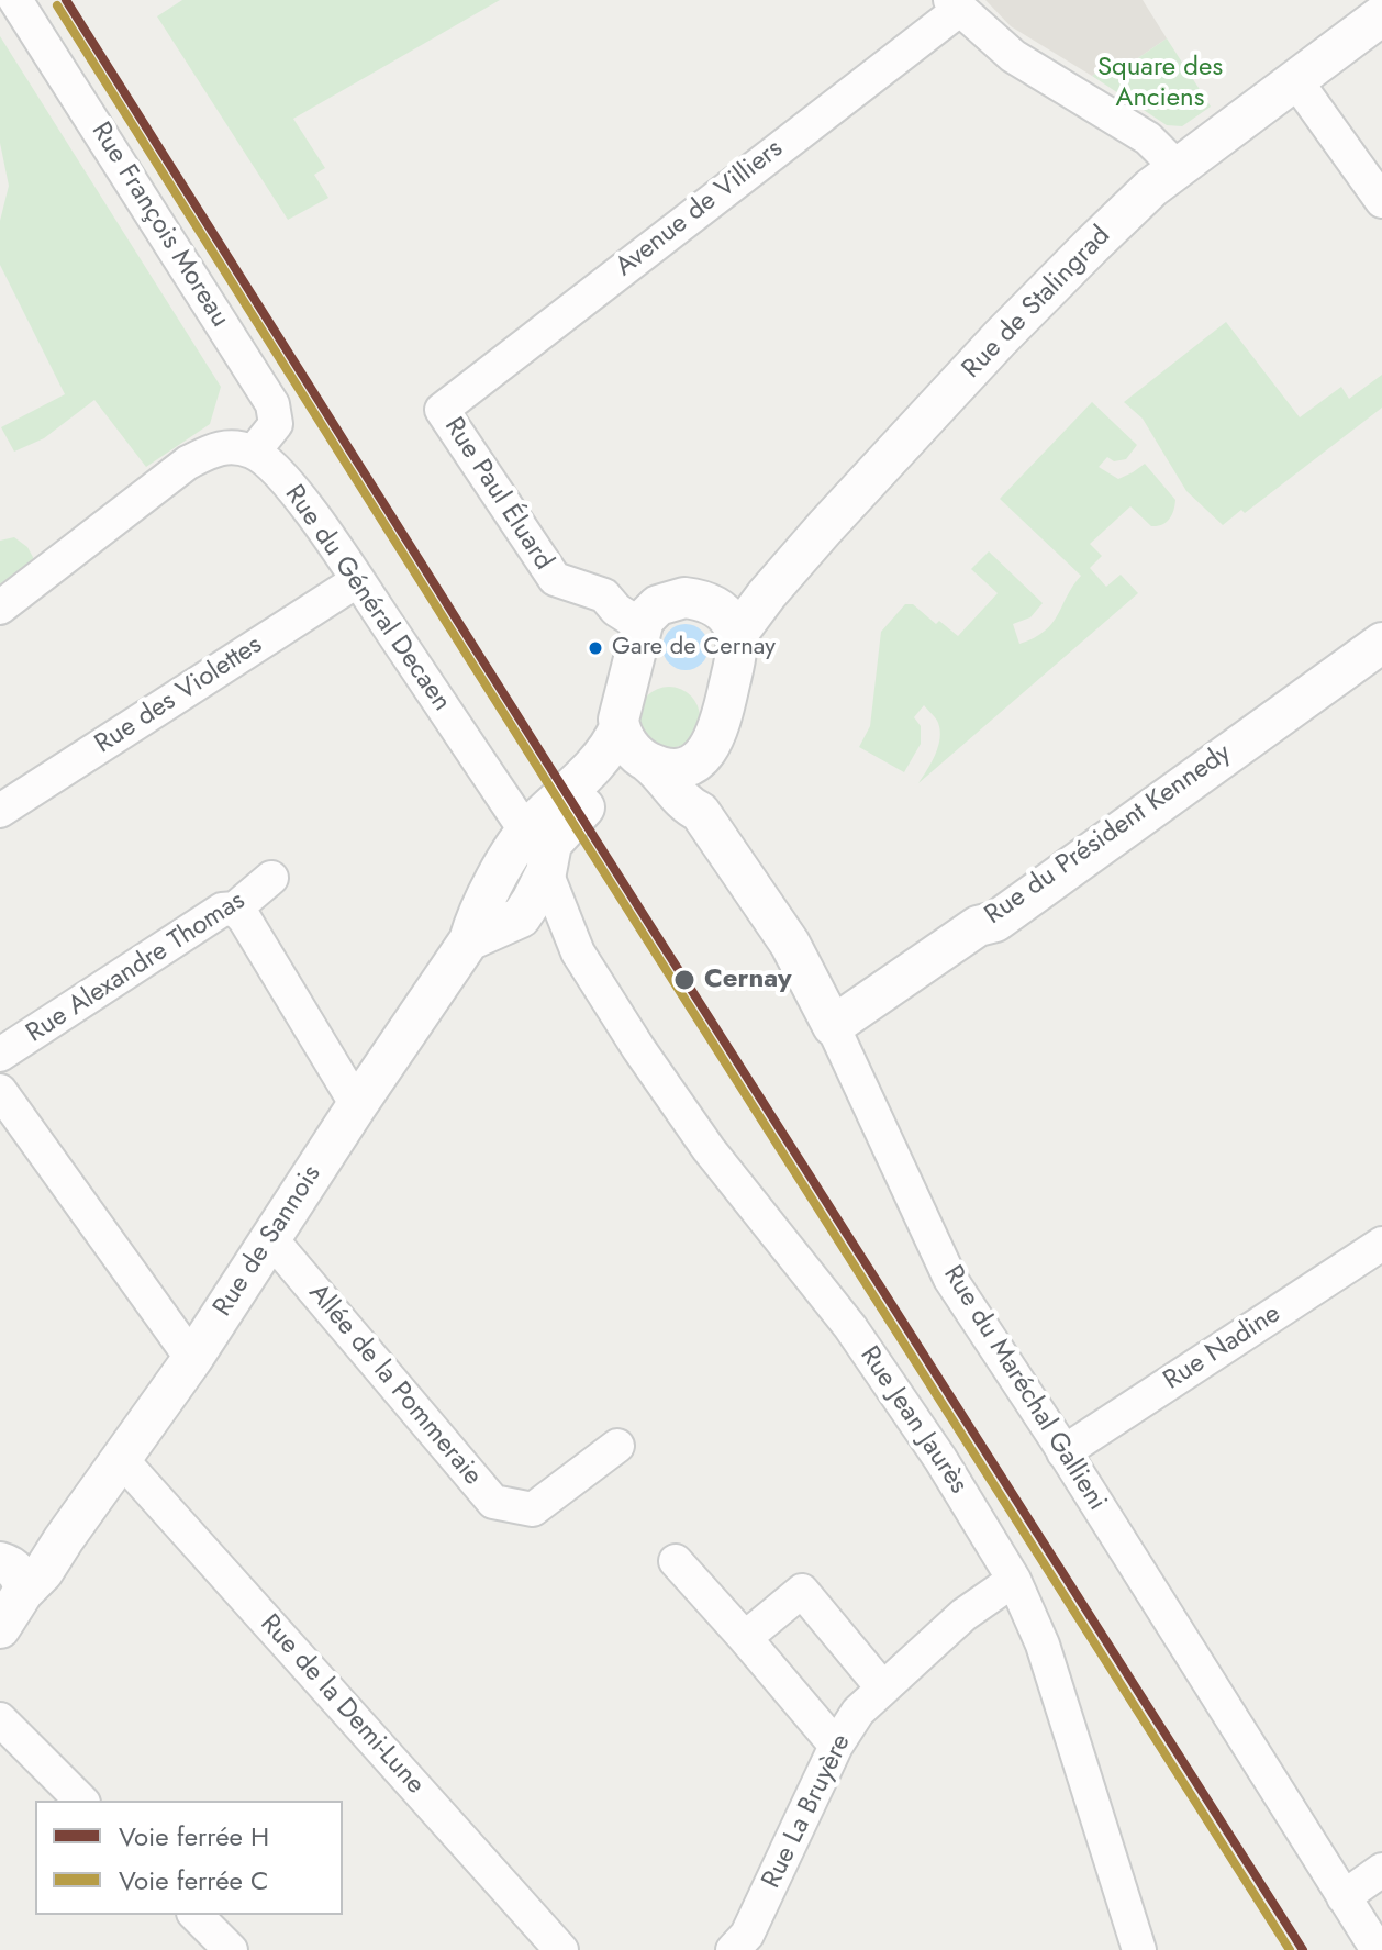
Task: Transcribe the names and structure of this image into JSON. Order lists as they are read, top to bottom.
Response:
{
  "streets": {
    "street": [
      "Avenue de Villiers",
      "Rue François Moreau",
      "Rue de Stalingrad",
      "Rue Paul Éluard",
      "Rue du Général Decaen",
      "Rue des Violettes",
      "Rue du Président Kennedy",
      "Rue Alexandre Thomas",
      "Rue de Sannois",
      "Rue Nadine",
      "Allée de la Pommeraie",
      "Rue du Maréchal Gallieni",
      "Rue Jean Jaurès",
      "Rue de la Demi-Lune",
      "Rue La Bruyère"
    ]
  },
  "crossings": [
    ["Avenue de Villiers", "Rue Paul Éluard"],
    ["Rue François Moreau", "Rue du Général Decaen"],
    ["Rue de Stalingrad", "Rue Paul Éluard"],
    ["Rue de Stalingrad", "Rue de Sannois"],
    ["Rue de Stalingrad", "Rue du Maréchal Gallieni"],
    ["Rue Paul Éluard", "Rue de Sannois"],
    ["Rue Paul Éluard", "Rue du Maréchal Gallieni"],
    ["Rue du Général Decaen", "Rue des Violettes"],
    ["Rue du Général Decaen", "Rue de Sannois"],
    ["Rue du Général Decaen", "Rue Jean Jaurès"],
    ["Rue du Président Kennedy", "Rue du Maréchal Gallieni"],
    ["Rue de Sannois", "Allée de la Pommeraie"],
    ["Rue de Sannois", "Rue du Maréchal Gallieni"],
    ["Rue de Sannois", "Rue Jean Jaurès"],
    ["Rue de Sannois", "Rue de la Demi-Lune"],
    ["Rue Nadine", "Rue du Maréchal Gallieni"],
    ["Rue Jean Jaurès", "Rue La Bruyère"]
  ],
  "parks": ["Square des Anciens"],
  "places": ["Gare de Cernay", "Cernay"],
  "lines": ["rail line H", "rail line C"],
  "legend": ["Voie ferrée H", "Voie ferrée C"]
}
